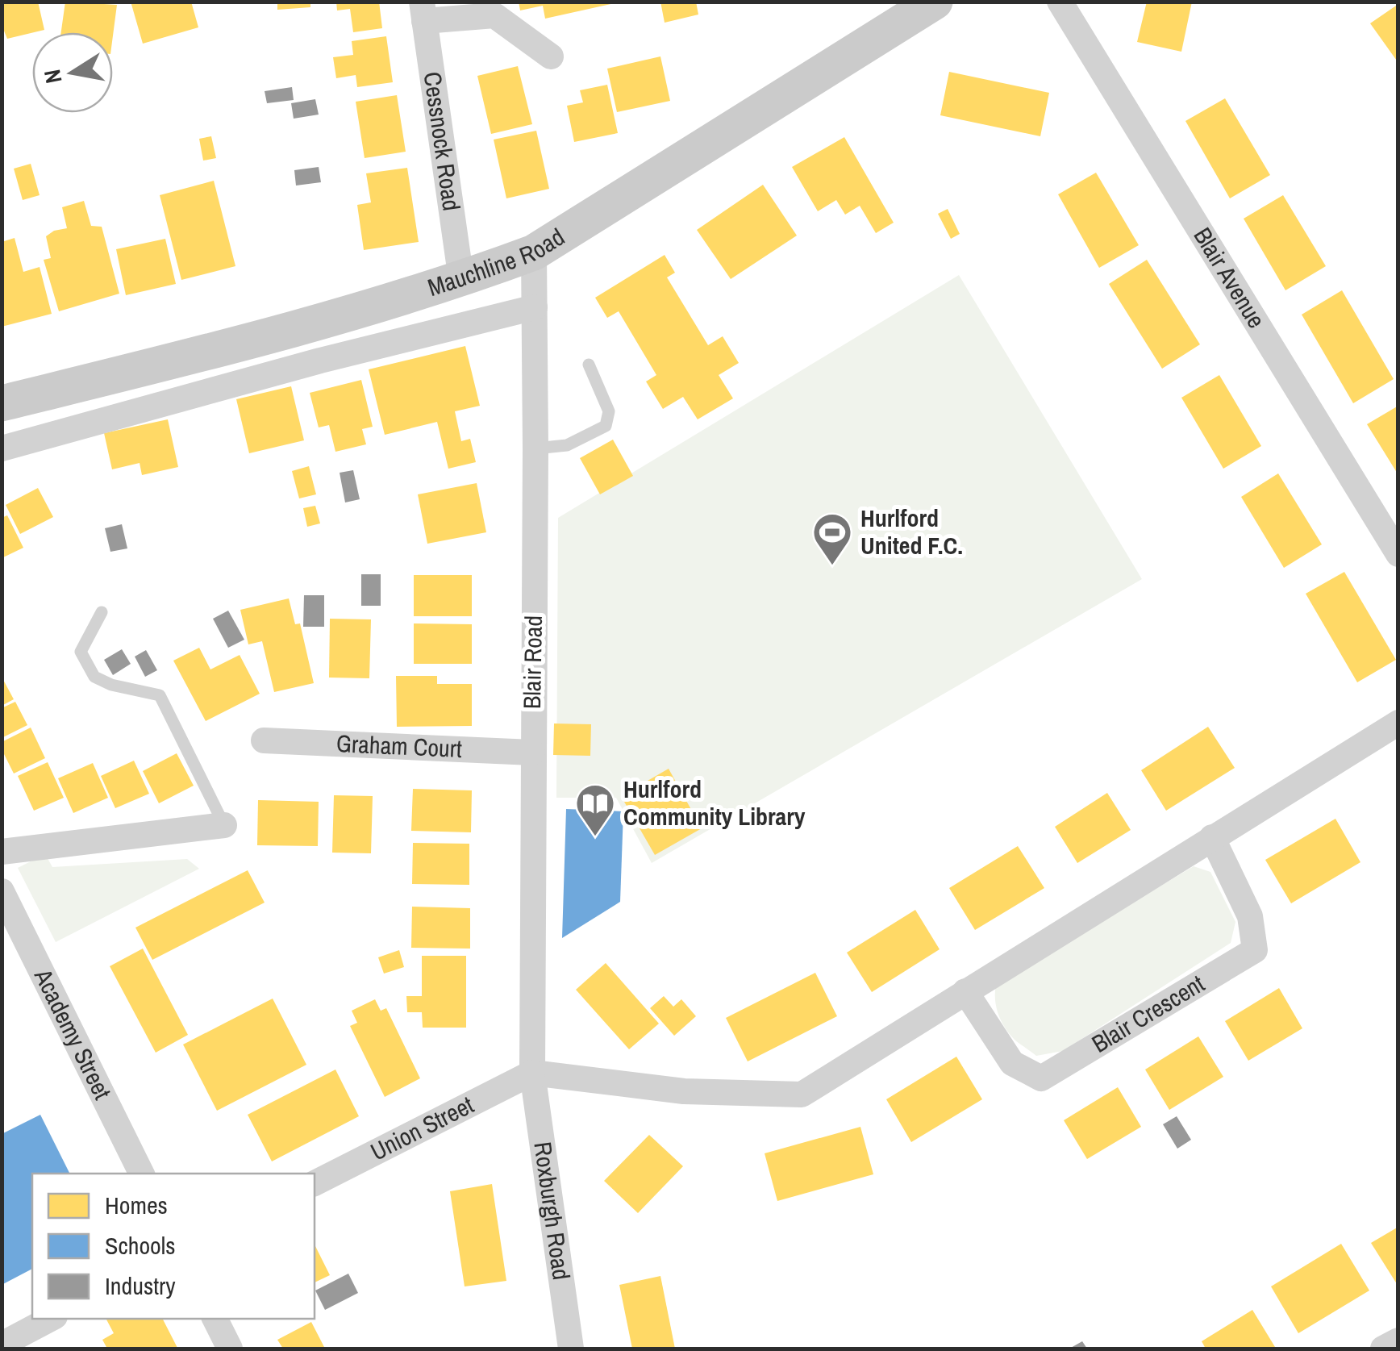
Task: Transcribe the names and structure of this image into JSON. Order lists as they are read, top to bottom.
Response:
{
  "streets": {
    "main road": ["Mauchline Road"],
    "street": [
      "Cessnock Road",
      "Blair Avenue",
      "Blair Road",
      "Graham Court",
      "Blair Crescent",
      "Academy Street",
      "Union Street",
      "Roxburgh Road"
    ]
  },
  "crossings": [
    ["Cessnock Road", "Mauchline Road"],
    ["Mauchline Road", "Blair Road"],
    ["Blair Road", "Graham Court"],
    ["Blair Road", "Union Street"],
    ["Blair Road", "Roxburgh Road"],
    ["Union Street", "Roxburgh Road"]
  ],
  "places": {
    "sports": ["Hurlford United F.C."],
    "library": ["Hurlford Community Library"]
  },
  "legend": ["Homes", "Schools", "Industry"],
  "north": "left"
}
